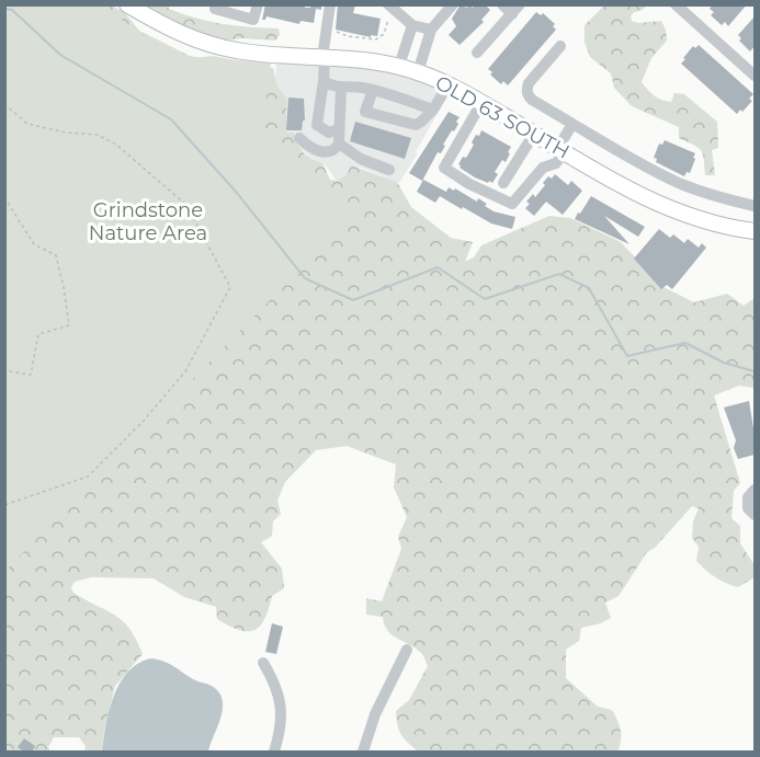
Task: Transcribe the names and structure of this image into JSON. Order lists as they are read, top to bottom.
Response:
{
  "streets": {
    "main road": ["OLD 63 SOUTH"]
  },
  "parks": ["Grindstone Nature Area"]
}
